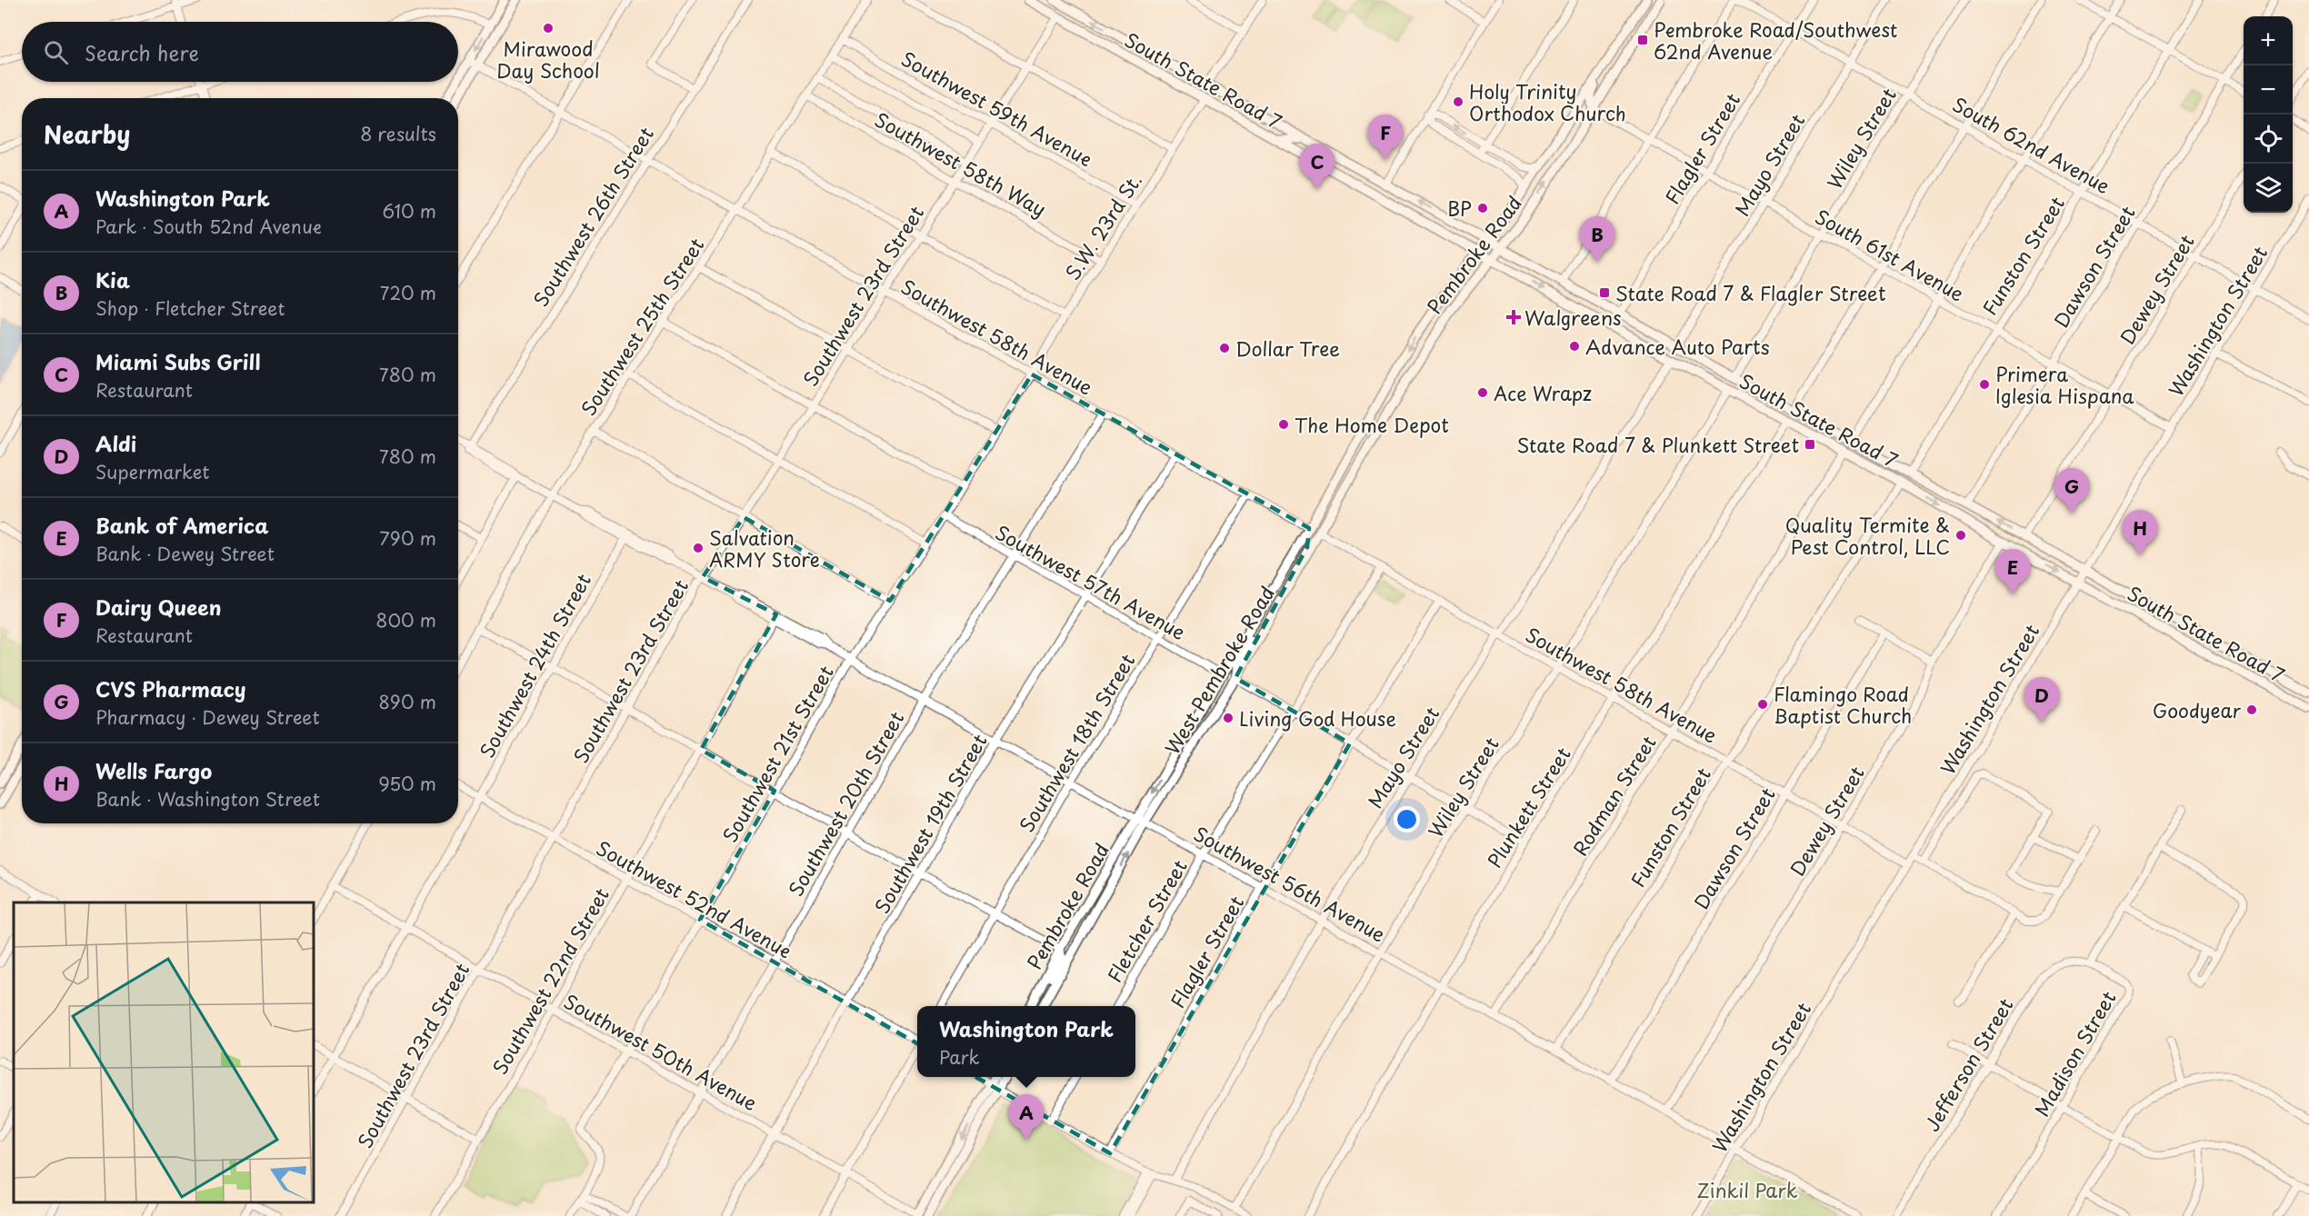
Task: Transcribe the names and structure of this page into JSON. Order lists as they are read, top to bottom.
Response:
{
  "streets": {
    "main road": ["South State Road 7", "Pembroke Road", "West Pembroke Road"],
    "street": [
      "Southwest 59th Avenue",
      "Wiley Street",
      "South 62nd Avenue",
      "Flagler Street",
      "Southwest 58th Way",
      "Mayo Street",
      "Southwest 26th Street",
      "S.W. 23rd St.",
      "South 61st Avenue",
      "Funston Street",
      "Dawson Street",
      "Dewey Street",
      "Southwest 23rd Street",
      "Washington Street",
      "Southwest 25th Street",
      "Southwest 58th Avenue",
      "Southwest 57th Avenue",
      "Southwest 24th Street",
      "Southwest 18th Street",
      "Southwest 21st Street",
      "Rodman Street",
      "Southwest 20th Street",
      "Plunkett Street",
      "Southwest 19th Street",
      "Southwest 56th Avenue",
      "Southwest 52nd Avenue",
      "Fletcher Street",
      "Southwest 22nd Street",
      "Southwest 50th Avenue",
      "Madison Street",
      "Jefferson Street"
    ]
  },
  "crossings": [
    ["South State Road 7", "Wiley Street"],
    ["South State Road 7", "Flagler Street"],
    ["South State Road 7", "Mayo Street"],
    ["South State Road 7", "S.W. 23rd St."],
    ["South State Road 7", "Pembroke Road"],
    ["South State Road 7", "Funston Street"],
    ["South State Road 7", "Dawson Street"],
    ["South State Road 7", "Dewey Street"],
    ["South State Road 7", "Southwest 23rd Street"],
    ["South State Road 7", "Washington Street"],
    ["South State Road 7", "Rodman Street"],
    ["South State Road 7", "Plunkett Street"],
    ["Southwest 59th Avenue", "S.W. 23rd St."],
    ["Southwest 59th Avenue", "Southwest 23rd Street"],
    ["Southwest 59th Avenue", "Southwest 25th Street"],
    ["Wiley Street", "South 62nd Avenue"],
    ["Wiley Street", "South 61st Avenue"],
    ["Wiley Street", "Southwest 58th Avenue"],
    ["Wiley Street", "Southwest 56th Avenue"],
    ["South 62nd Avenue", "Flagler Street"],
    ["South 62nd Avenue", "Mayo Street"],
    ["South 62nd Avenue", "Funston Street"],
    ["South 62nd Avenue", "Dawson Street"],
    ["South 62nd Avenue", "Dewey Street"],
    ["South 62nd Avenue", "Washington Street"],
    ["Flagler Street", "South 61st Avenue"],
    ["Flagler Street", "Southwest 58th Avenue"],
    ["Flagler Street", "Southwest 56th Avenue"],
    ["Southwest 58th Way", "S.W. 23rd St."],
    ["Southwest 58th Way", "Southwest 23rd Street"],
    ["Southwest 58th Way", "Southwest 25th Street"],
    ["Mayo Street", "South 61st Avenue"],
    ["Mayo Street", "Southwest 58th Avenue"],
    ["Mayo Street", "Southwest 56th Avenue"],
    ["Southwest 26th Street", "Southwest 58th Avenue"],
    ["Southwest 26th Street", "Southwest 56th Avenue"],
    ["S.W. 23rd St.", "Southwest 58th Avenue"],
    ["S.W. 23rd St.", "Southwest 21st Street"],
    ["Pembroke Road", "South 61st Avenue"],
    ["Pembroke Road", "Southwest 58th Avenue"],
    ["Pembroke Road", "West Pembroke Road"],
    ["Pembroke Road", "Southwest 56th Avenue"],
    ["South 61st Avenue", "Funston Street"],
    ["South 61st Avenue", "Dawson Street"],
    ["South 61st Avenue", "Dewey Street"],
    ["South 61st Avenue", "Washington Street"],
    ["Funston Street", "Southwest 58th Avenue"],
    ["Funston Street", "Southwest 56th Avenue"],
    ["Dawson Street", "Southwest 58th Avenue"],
    ["Dawson Street", "Southwest 56th Avenue"],
    ["Dewey Street", "Southwest 58th Avenue"],
    ["Dewey Street", "Southwest 56th Avenue"],
    ["Southwest 23rd Street", "Southwest 58th Avenue"],
    ["Southwest 23rd Street", "Southwest 56th Avenue"],
    ["Southwest 23rd Street", "Southwest 52nd Avenue"],
    ["Southwest 23rd Street", "Southwest 50th Avenue"],
    ["Washington Street", "Southwest 58th Avenue"],
    ["Washington Street", "Southwest 56th Avenue"],
    ["Southwest 25th Street", "Southwest 58th Avenue"],
    ["Southwest 25th Street", "Southwest 56th Avenue"],
    ["Southwest 58th Avenue", "West Pembroke Road"],
    ["Southwest 58th Avenue", "Southwest 18th Street"],
    ["Southwest 58th Avenue", "Southwest 21st Street"],
    ["Southwest 58th Avenue", "Rodman Street"],
    ["Southwest 58th Avenue", "Southwest 20th Street"],
    ["Southwest 58th Avenue", "Plunkett Street"],
    ["Southwest 58th Avenue", "Southwest 19th Street"],
    ["Southwest 58th Avenue", "Fletcher Street"],
    ["Southwest 57th Avenue", "West Pembroke Road"],
    ["Southwest 57th Avenue", "Southwest 18th Street"],
    ["Southwest 57th Avenue", "Southwest 21st Street"],
    ["Southwest 57th Avenue", "Southwest 20th Street"],
    ["Southwest 57th Avenue", "Southwest 19th Street"],
    ["Southwest 24th Street", "Southwest 56th Avenue"],
    ["Southwest 24th Street", "Southwest 52nd Avenue"],
    ["Southwest 24th Street", "Southwest 50th Avenue"],
    ["West Pembroke Road", "Southwest 56th Avenue"],
    ["Southwest 18th Street", "Southwest 56th Avenue"],
    ["Southwest 21st Street", "Southwest 56th Avenue"],
    ["Southwest 21st Street", "Southwest 52nd Avenue"],
    ["Southwest 21st Street", "Southwest 50th Avenue"],
    ["Rodman Street", "Southwest 56th Avenue"],
    ["Southwest 20th Street", "Southwest 56th Avenue"],
    ["Southwest 20th Street", "Southwest 52nd Avenue"],
    ["Southwest 20th Street", "Southwest 50th Avenue"],
    ["Plunkett Street", "Southwest 56th Avenue"],
    ["Southwest 19th Street", "Southwest 56th Avenue"],
    ["Southwest 19th Street", "Southwest 52nd Avenue"],
    ["Southwest 19th Street", "Southwest 50th Avenue"],
    ["Southwest 56th Avenue", "Fletcher Street"],
    ["Southwest 56th Avenue", "Southwest 22nd Street"],
    ["Southwest 52nd Avenue", "Southwest 22nd Street"],
    ["Southwest 22nd Street", "Southwest 50th Avenue"],
    ["Madison Street", "Jefferson Street"]
  ],
  "parks": ["Zinkil Park"],
  "places": {
    "other": [
      "Mirawood Day School",
      "Holy Trinity Orthodox Church",
      "BP",
      "Advance Auto Parts",
      "Dollar Tree",
      "Primera Iglesia Hispana",
      "Ace Wrapz",
      "The Home Depot",
      "Quality Termite & Pest Control, LLC",
      "Salvation ARMY Store",
      "Flamingo Road Baptist Church",
      "Goodyear",
      "Living God House"
    ],
    "transit": ["Pembroke Road/Southwest 62nd Avenue", "State Road 7 & Flagler Street", "State Road 7 & Plunkett Street"],
    "health": ["Walgreens"]
  },
  "page": {
    "map_buttons": ["+", "−"],
    "search": "Search here",
    "heading": ["Nearby", "8 results"],
    "pins": [
      "F",
      "C",
      "B",
      "G",
      "H",
      "E",
      "D",
      "A"
    ],
    "list": [
      {
        "mark": "A",
        "name": "Washington Park",
        "note": "Park · South 52nd Avenue",
        "value": "610 m"
      },
      {
        "mark": "B",
        "name": "Kia",
        "note": "Shop · Fletcher Street",
        "value": "720 m"
      },
      {
        "mark": "C",
        "name": "Miami Subs Grill",
        "note": "Restaurant",
        "value": "780 m"
      },
      {
        "mark": "D",
        "name": "Aldi",
        "note": "Supermarket",
        "value": "780 m"
      },
      {
        "mark": "E",
        "name": "Bank of America",
        "note": "Bank · Dewey Street",
        "value": "790 m"
      },
      {
        "mark": "F",
        "name": "Dairy Queen",
        "note": "Restaurant",
        "value": "800 m"
      },
      {
        "mark": "G",
        "name": "CVS Pharmacy",
        "note": "Pharmacy · Dewey Street",
        "value": "890 m"
      },
      {
        "mark": "H",
        "name": "Wells Fargo",
        "note": "Bank · Washington Street",
        "value": "950 m"
      }
    ],
    "popup": ["Washington Park", "Park"]
  }
}
